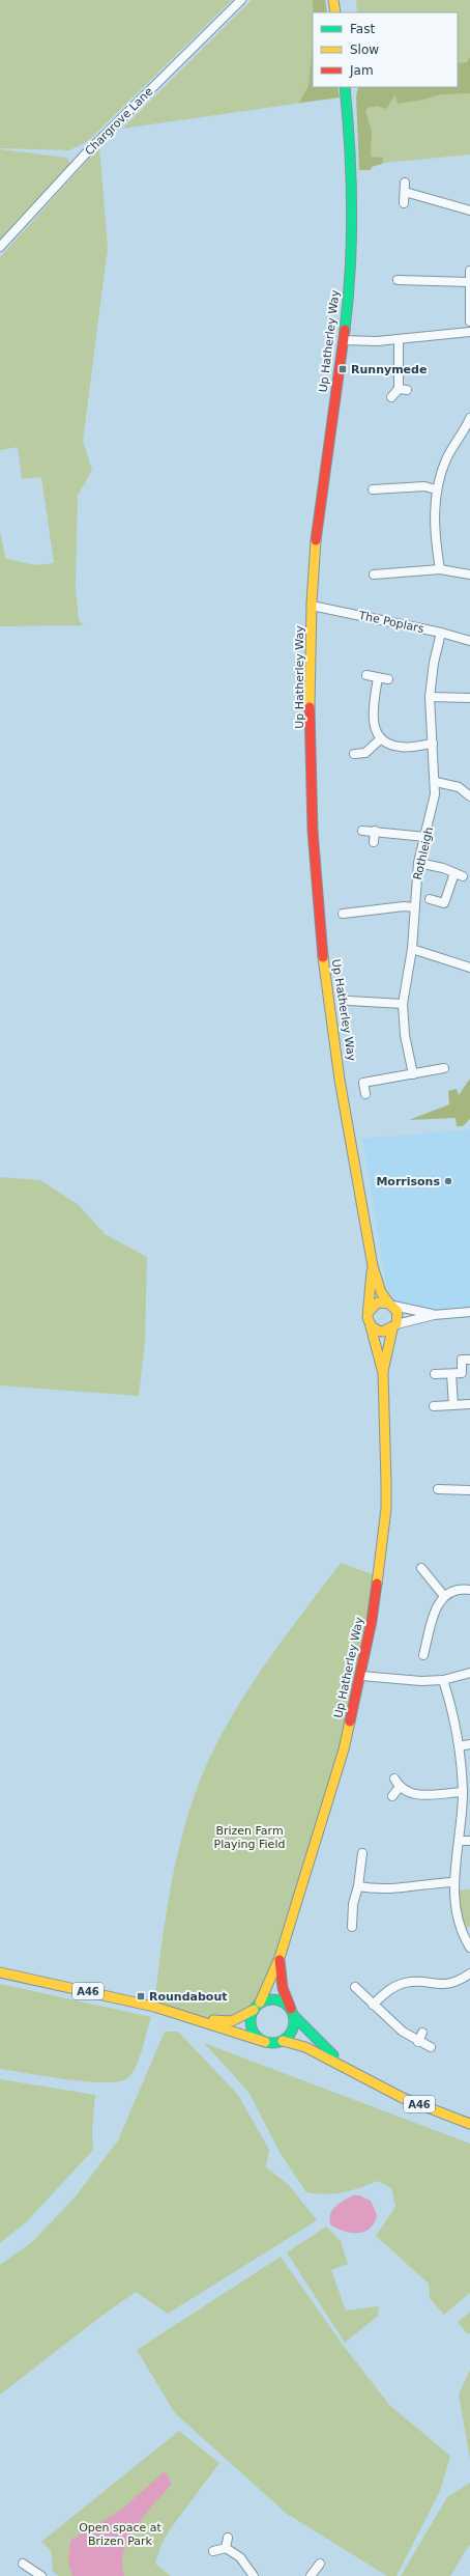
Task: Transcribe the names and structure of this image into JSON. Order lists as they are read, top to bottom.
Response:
{
  "streets": {
    "street": [
      "Chargrove Lane",
      "Up Hatherley Way",
      "The Poplars",
      "Rothleigh",
      "A46"
    ]
  },
  "crossings": [
    ["Up Hatherley Way", "The Poplars"],
    ["Up Hatherley Way", "A46"],
    ["The Poplars", "Rothleigh"]
  ],
  "parks": ["Brizen Farm Playing Field", "Open space at Brizen Park"],
  "places": {
    "transit": ["Runnymede", "Roundabout"],
    "other": ["Morrisons"]
  },
  "legend": ["Fast", "Slow", "Jam"]
}
